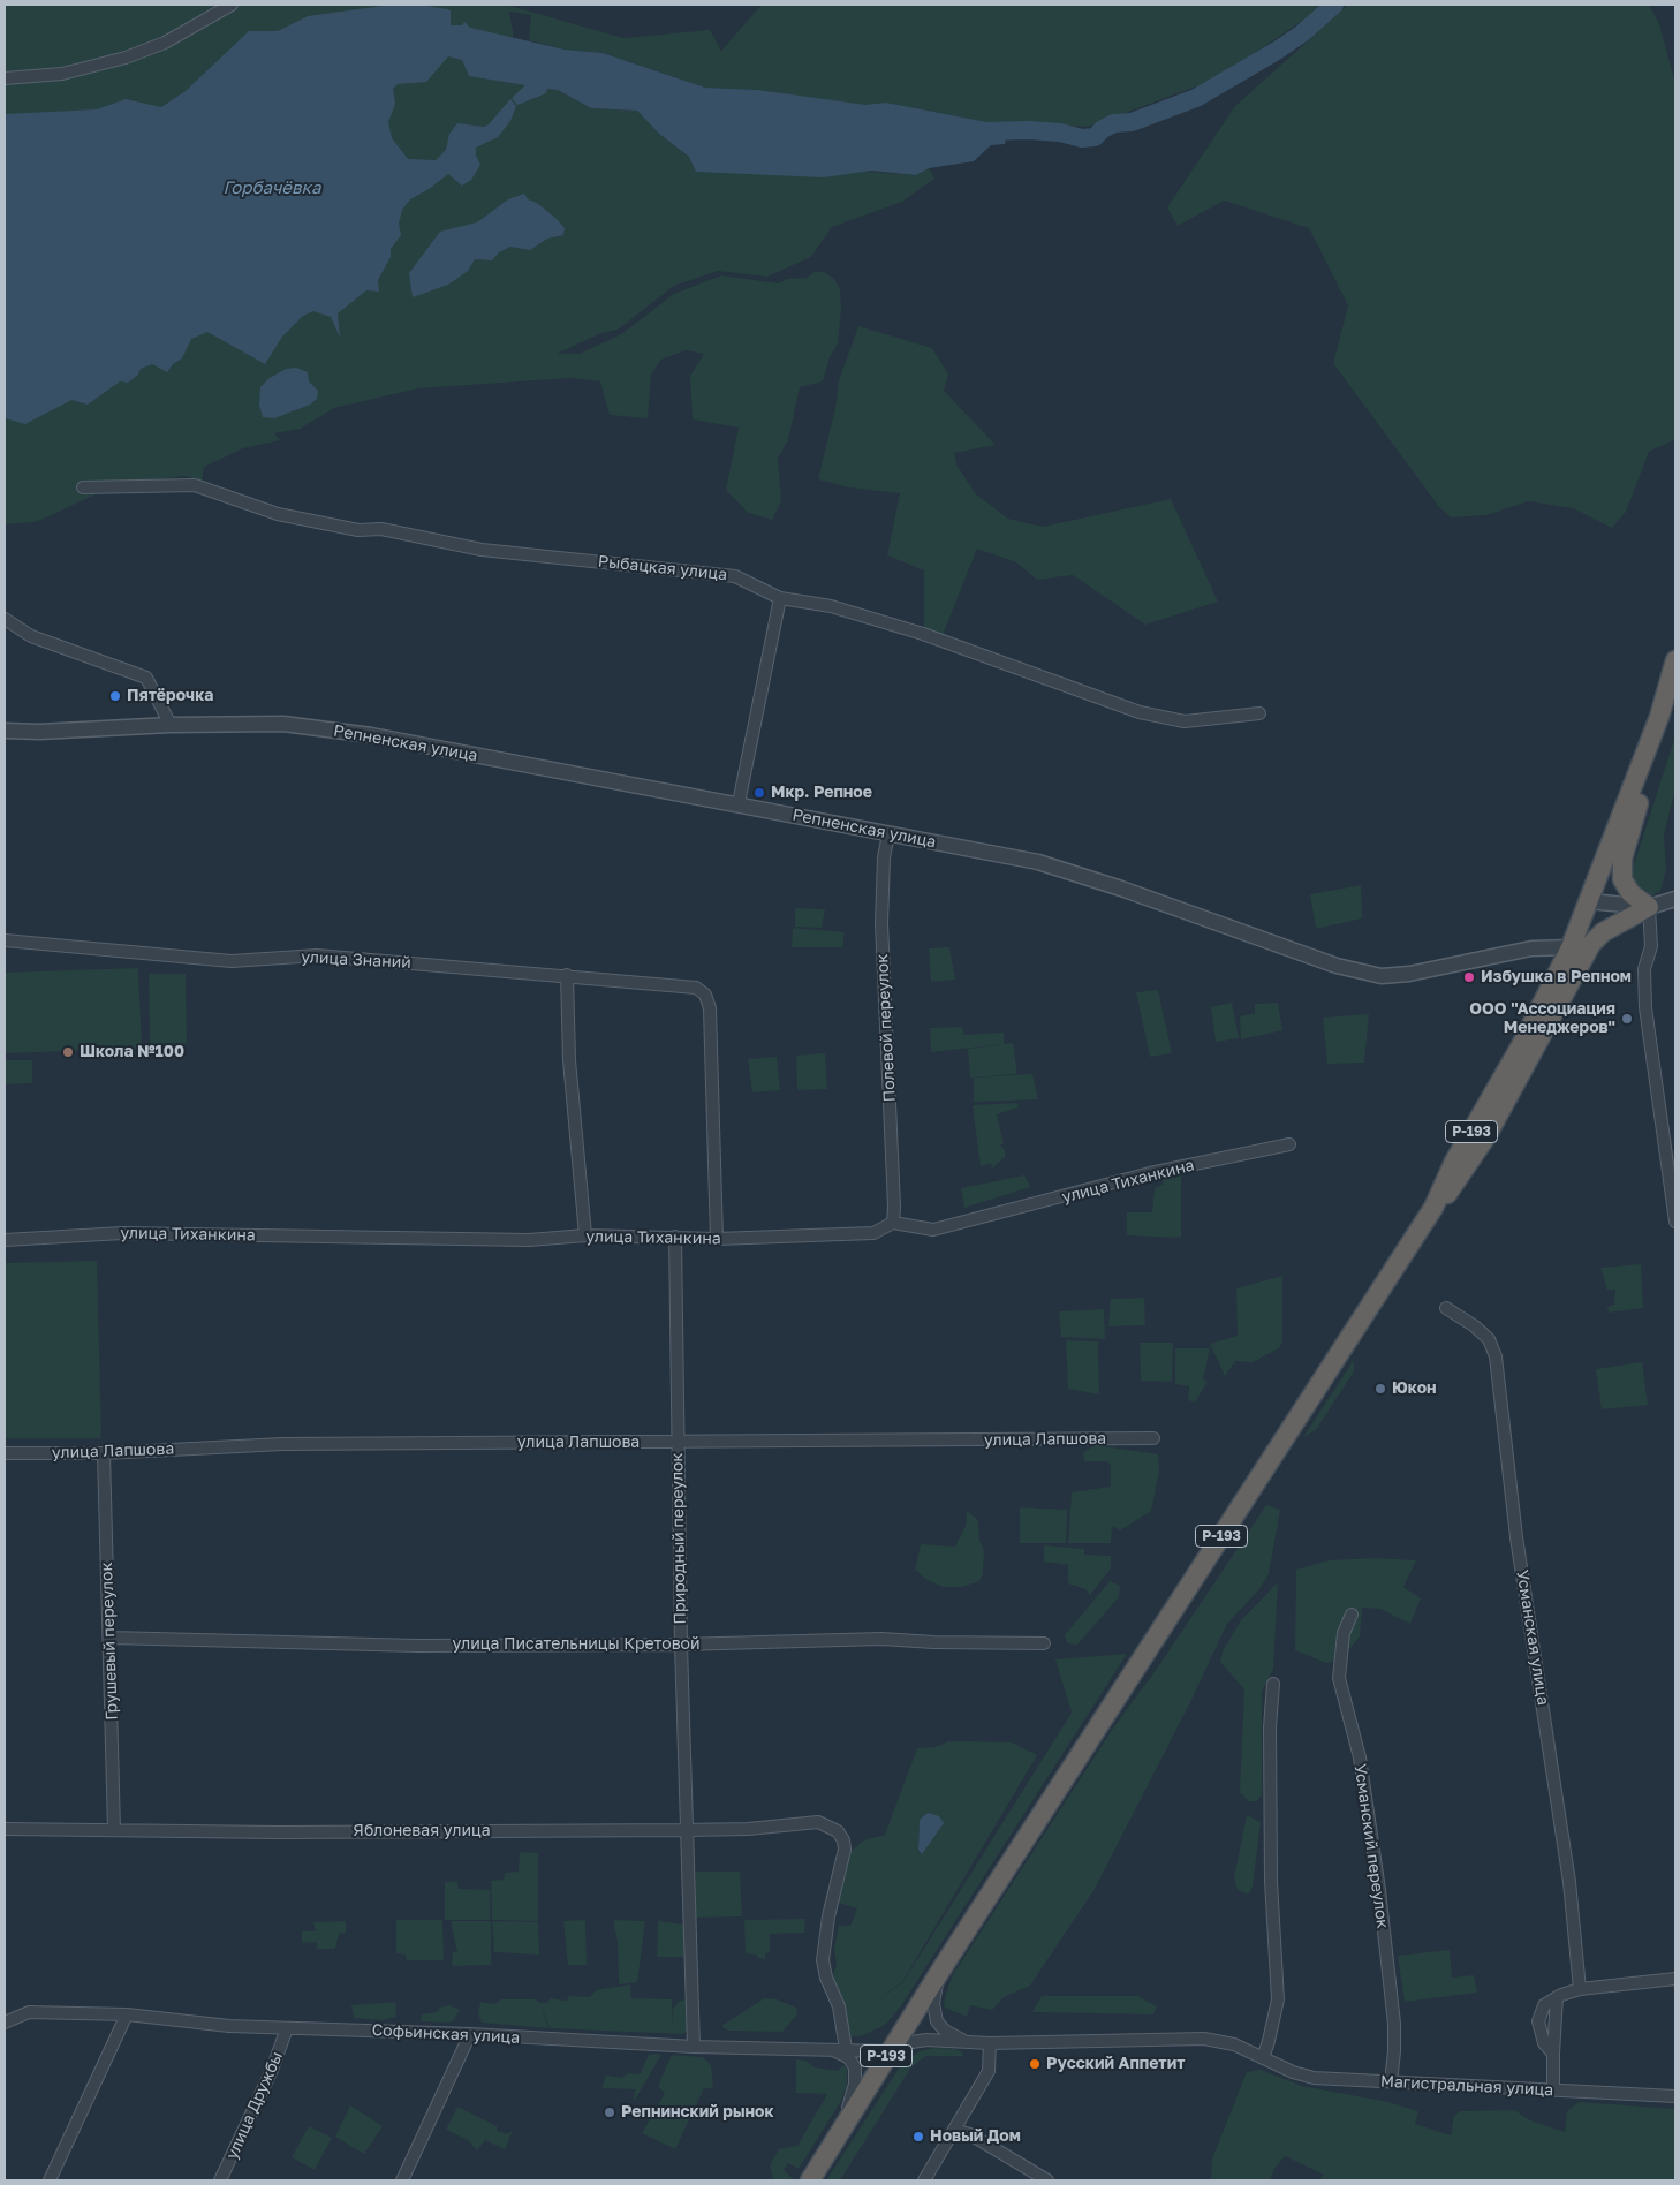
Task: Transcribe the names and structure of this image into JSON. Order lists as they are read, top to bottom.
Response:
{
  "streets": {
    "highway": ["Р-193"],
    "street": [
      "Рыбацкая улица",
      "Репненская улица",
      "улица Знаний",
      "Полевой переулок",
      "улица Тиханкина",
      "улица Лапшова",
      "Природный переулок",
      "Усманская улица",
      "Грушевый переулок",
      "улица Писательницы Кретовой",
      "Яблоневая улица",
      "Усманский переулок",
      "Софьинская улица",
      "Магистральная улица",
      "улица Дружбы"
    ]
  },
  "crossings": [
    ["Репненская улица", "Полевой переулок"],
    ["Репненская улица", "Р-193"],
    ["улица Знаний", "улица Тиханкина"],
    ["Полевой переулок", "улица Тиханкина"],
    ["Р-193", "Софьинская улица"],
    ["Р-193", "Магистральная улица"],
    ["улица Тиханкина", "Природный переулок"],
    ["улица Лапшова", "Природный переулок"],
    ["улица Лапшова", "Грушевый переулок"],
    ["Природный переулок", "улица Писательницы Кретовой"],
    ["Природный переулок", "Яблоневая улица"],
    ["Природный переулок", "Софьинская улица"],
    ["Грушевый переулок", "улица Писательницы Кретовой"],
    ["Грушевый переулок", "Яблоневая улица"],
    ["Яблоневая улица", "Софьинская улица"],
    ["Усманский переулок", "Магистральная улица"],
    ["Софьинская улица", "Магистральная улица"],
    ["Софьинская улица", "улица Дружбы"]
  ],
  "water": ["Горбачёвка"],
  "places": [
    "Пятёрочка",
    "Мкр. Репное",
    "Избушка в Репном",
    "ООО \"Ассоциация Менеджеров\"",
    "Школа №100",
    "Юкон",
    "Русский Аппетит",
    "Репнинский рынок",
    "Новый Дом"
  ]
}
